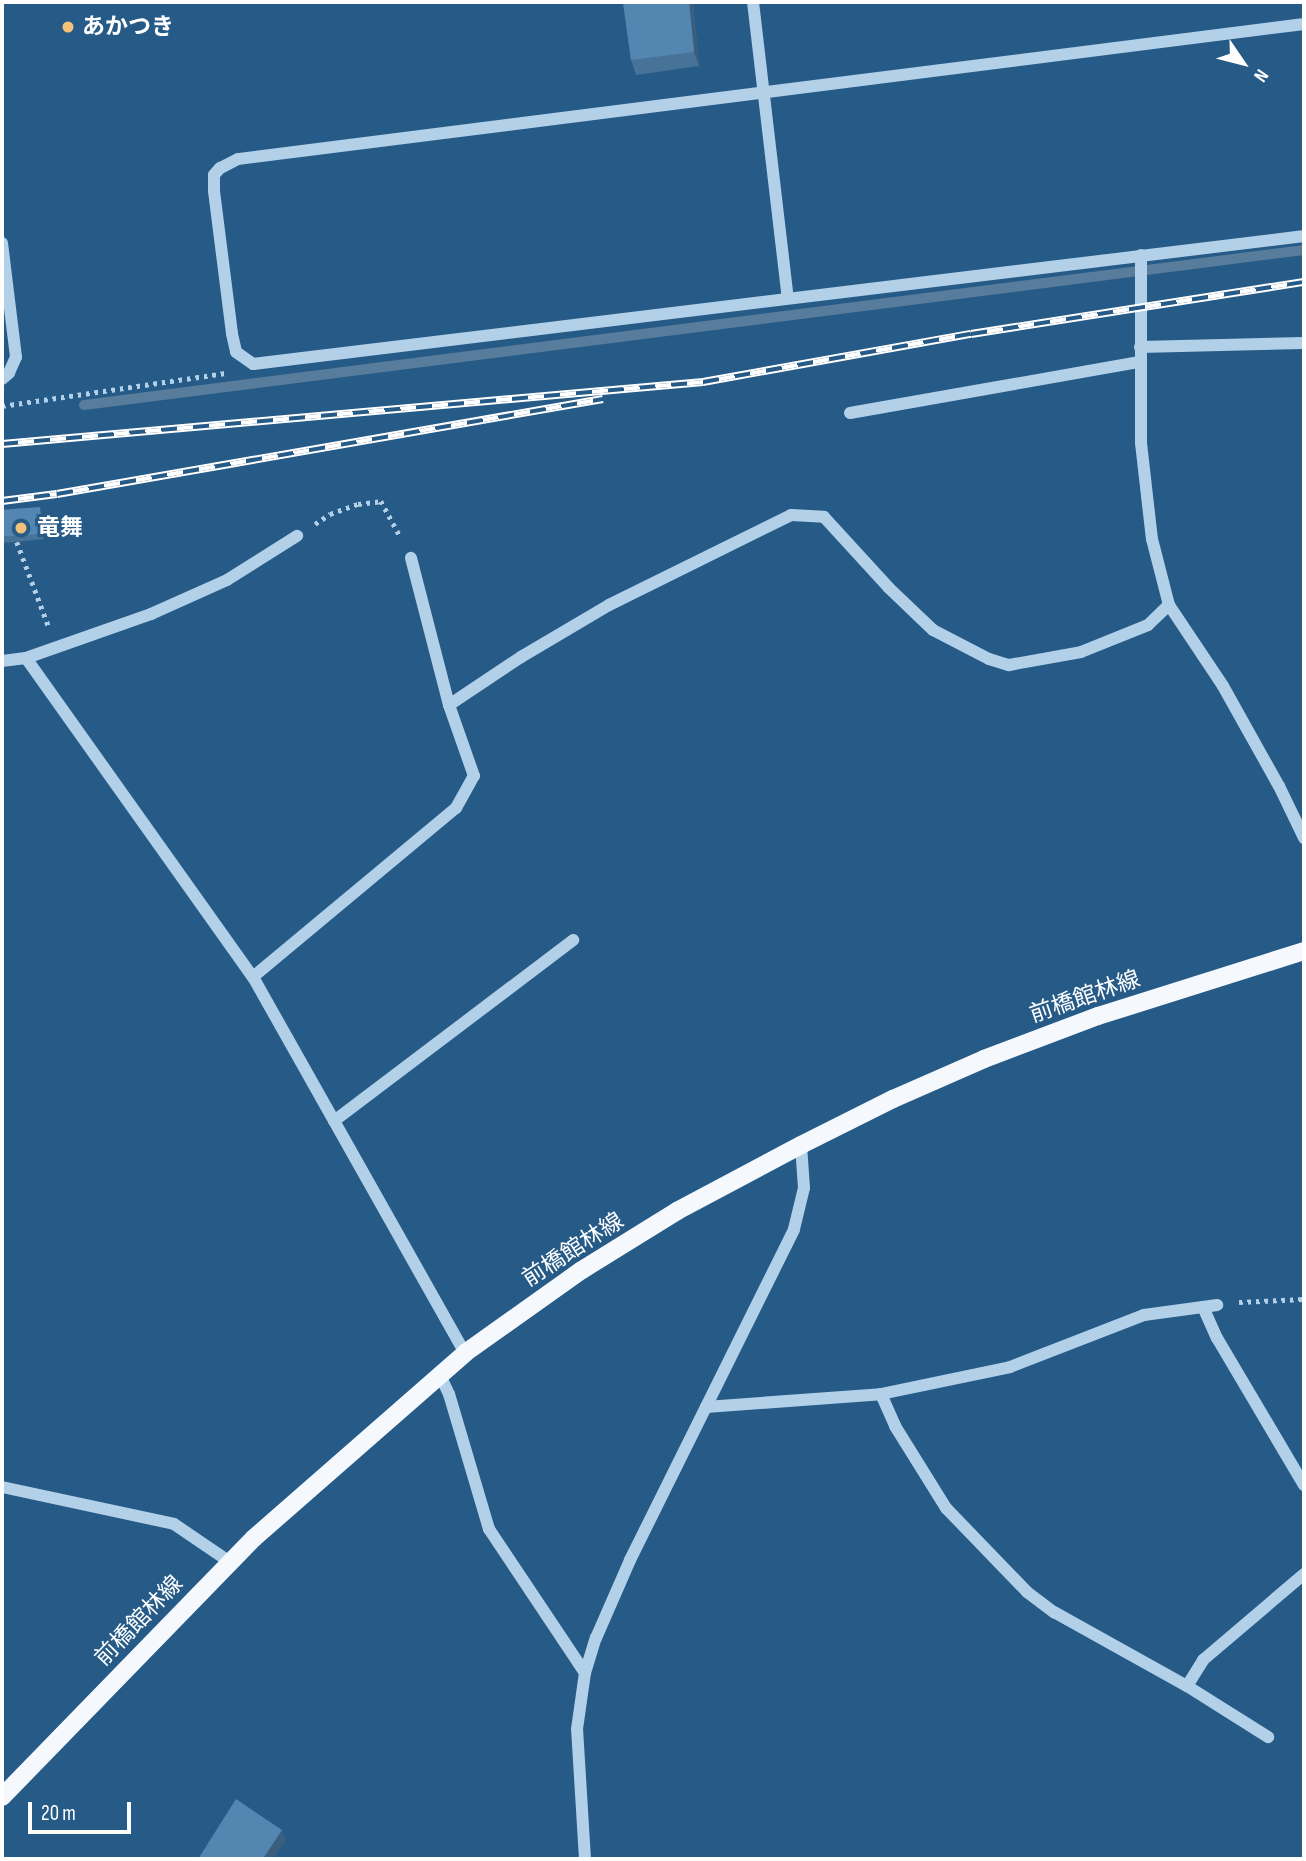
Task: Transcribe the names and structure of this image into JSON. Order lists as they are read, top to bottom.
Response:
{
  "streets": {
    "main road": ["前橋館林線"]
  },
  "places": ["あかつき", "竜舞"],
  "scale_bar": "20 m",
  "north": "bottom right"
}
